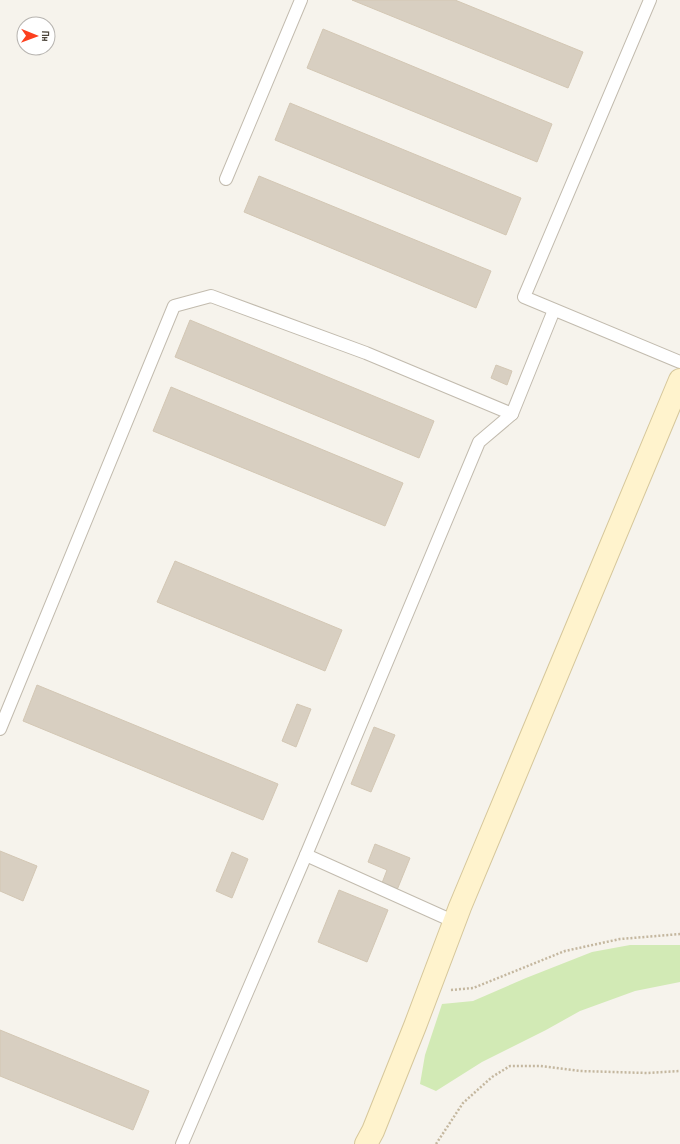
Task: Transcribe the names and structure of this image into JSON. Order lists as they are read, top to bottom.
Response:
{
  "north": "right"
}
